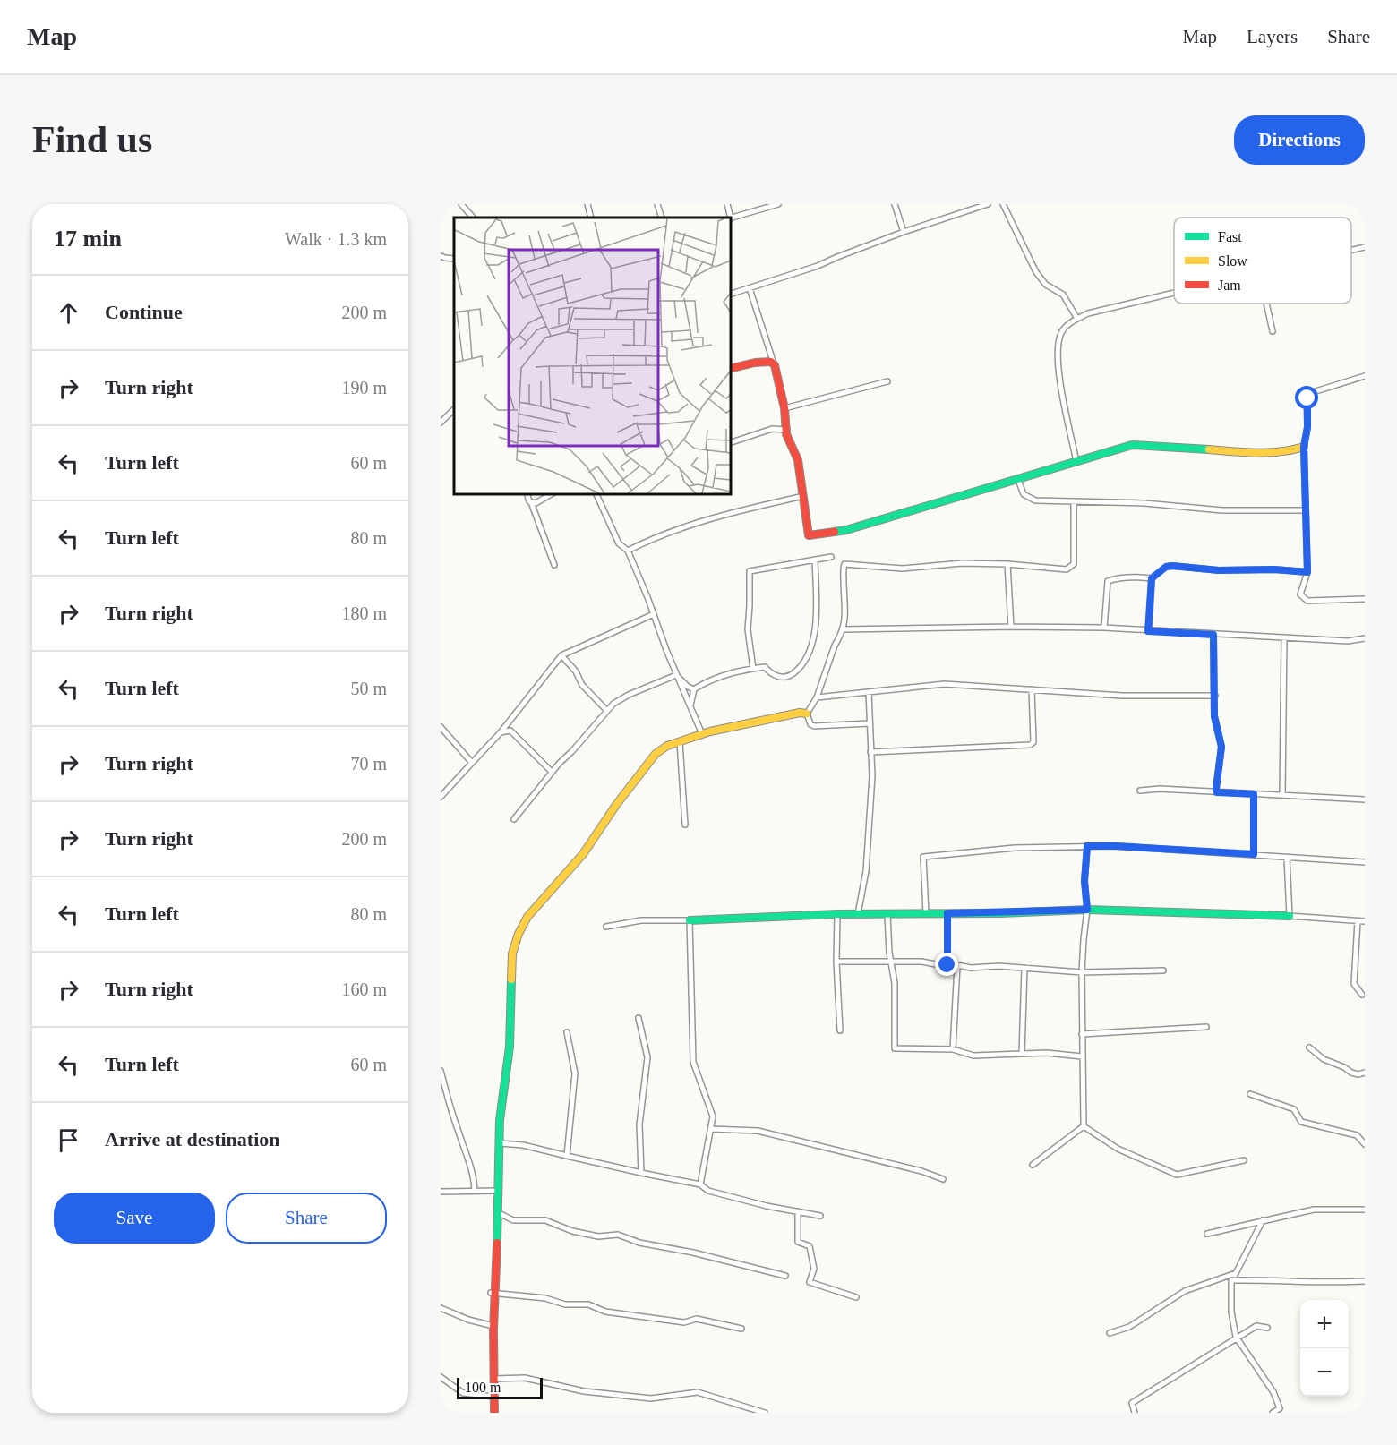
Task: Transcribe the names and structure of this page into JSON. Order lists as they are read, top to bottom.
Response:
{
  "legend": ["Fast", "Slow", "Jam"],
  "scale_bar": "100 m",
  "page": {
    "header": "Map",
    "nav": ["Map", "Layers", "Share"],
    "buttons": [
      "Directions",
      ["Save", "Share"]
    ],
    "title": "Find us",
    "heading": ["17 min", "Walk · 1.3 km"],
    "list": [
      ["Continue", "200 m"],
      ["Turn right", "190 m"],
      ["Turn left", "60 m"],
      ["Turn left", "80 m"],
      ["Turn right", "180 m"],
      ["Turn left", "50 m"],
      ["Turn right", "70 m"],
      ["Turn right", "200 m"],
      ["Turn left", "80 m"],
      ["Turn right", "160 m"],
      ["Turn left", "60 m"],
      "Arrive at destination"
    ],
    "map_buttons": ["+", "−"],
    "scale": "100 m"
  }
}
